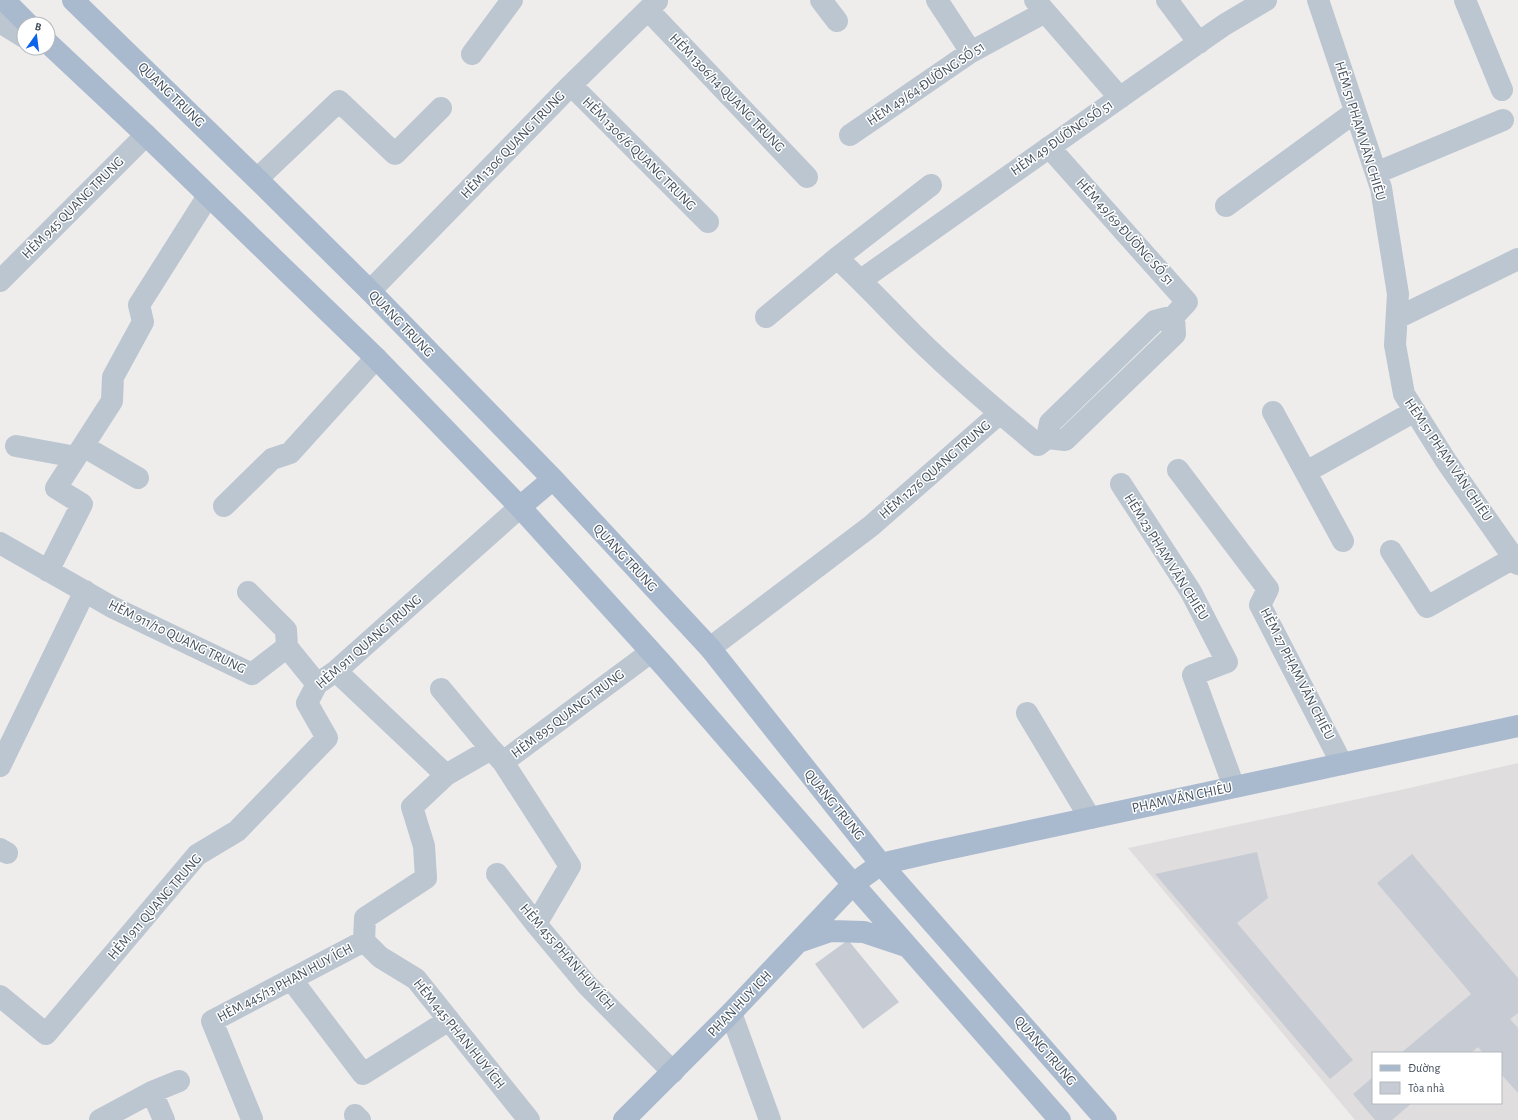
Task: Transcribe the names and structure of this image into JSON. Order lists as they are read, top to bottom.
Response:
{
  "streets": {
    "main road": ["QUANG TRUNG", "PHẠM VĂN CHIÊU", "PHAN HUY ICH"],
    "street": [
      "HẺM 49/64 ĐƯỜNG SỐ 51",
      "HẺM 1306/14 QUANG TRUNG",
      "HẺM 51 PHẠM VĂN CHIÊU",
      "HẺM 49 ĐƯỜNG SỐ 51",
      "HẺM 1306 QUANG TRUNG",
      "HẺM 1306/6 QUANG TRUNG",
      "HẺM 945 QUANG TRUNG",
      "HẺM 49/69 ĐƯỜNG SỐ 51",
      "HẺM 1276 QUANG TRUNG",
      "HẺM 23 PHẠM VĂN CHIÊU",
      "HẺM 911/10 QUANG TRUNG",
      "HẺM 911 QUANG TRUNG",
      "HẺM 27 PHẠM VĂN CHIÊU",
      "HẺM 895 QUANG TRUNG",
      "HẺM 455 PHAN HUY ÍCH",
      "HẺM 445/13 PHAN HUY ÍCH",
      "HẺM 445 PHAN HUY ÍCH"
    ]
  },
  "crossings": [
    ["HẺM 49/64 ĐƯỜNG SỐ 51", "HẺM 49 ĐƯỜNG SỐ 51"],
    ["HẺM 1306/14 QUANG TRUNG", "HẺM 1306 QUANG TRUNG"],
    ["QUANG TRUNG", "HẺM 1306 QUANG TRUNG"],
    ["QUANG TRUNG", "HẺM 1276 QUANG TRUNG"],
    ["QUANG TRUNG", "PHẠM VĂN CHIÊU"],
    ["HẺM 49 ĐƯỜNG SỐ 51", "HẺM 49/69 ĐƯỜNG SỐ 51"],
    ["HẺM 49 ĐƯỜNG SỐ 51", "HẺM 1276 QUANG TRUNG"],
    ["HẺM 1306 QUANG TRUNG", "HẺM 1306/6 QUANG TRUNG"],
    ["HẺM 23 PHẠM VĂN CHIÊU", "PHẠM VĂN CHIÊU"],
    ["HẺM 27 PHẠM VĂN CHIÊU", "PHẠM VĂN CHIÊU"],
    ["HẺM 895 QUANG TRUNG", "HẺM 455 PHAN HUY ÍCH"],
    ["PHẠM VĂN CHIÊU", "PHAN HUY ICH"],
    ["HẺM 455 PHAN HUY ÍCH", "PHAN HUY ICH"],
    ["HẺM 445/13 PHAN HUY ÍCH", "HẺM 445 PHAN HUY ÍCH"]
  ],
  "legend": ["Đường", "Tòa nhà"],
  "north": "top"
}
